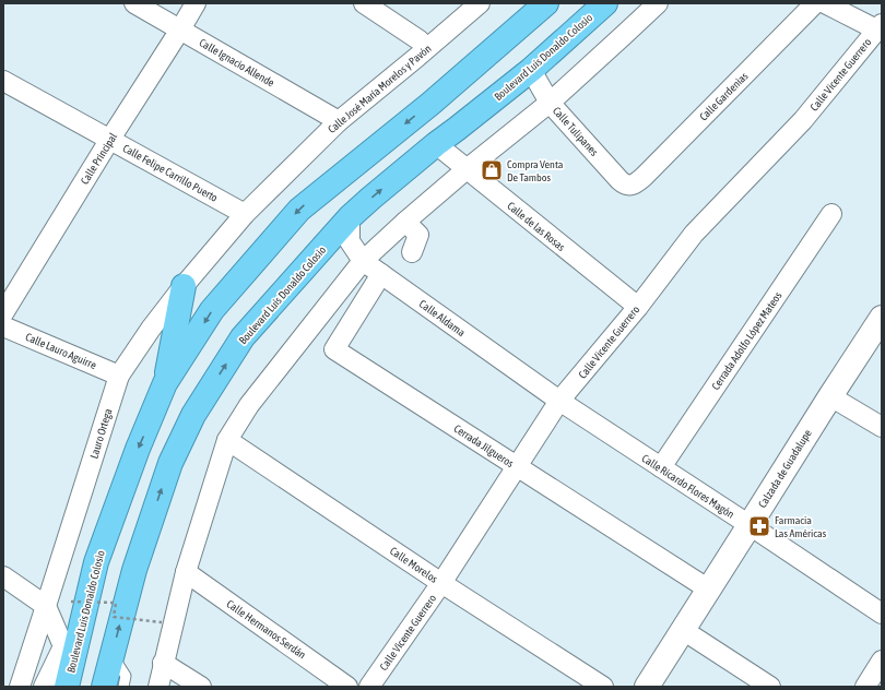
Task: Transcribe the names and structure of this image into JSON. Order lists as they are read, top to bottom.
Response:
{
  "streets": {
    "highway": ["Boulevard Luis Donaldo Colosio"],
    "street": [
      "Calle Ignacio Allende",
      "Calle Vicente Guerrero",
      "Calle José María Morelos y Pavón",
      "Calle Gardenias",
      "Calle Tulipanes",
      "Calle Principal",
      "Calle Felipe Carrillo Puerto",
      "Calle de las Rosas",
      "Calle Aldama",
      "Cerrada Adolfo López Mateos",
      "Calle Lauro Aguirre",
      "Lauro Ortega",
      "Cerrada Jilgueros",
      "Calzada de Guadalupe",
      "Calle Ricardo Flores Magón",
      "Calle Morelos",
      "Calle Hermanos Serdán"
    ]
  },
  "crossings": [
    ["Boulevard Luis Donaldo Colosio", "Calle Tulipanes"],
    ["Boulevard Luis Donaldo Colosio", "Calle de las Rosas"],
    ["Boulevard Luis Donaldo Colosio", "Calle Aldama"],
    ["Calle Ignacio Allende", "Calle José María Morelos y Pavón"],
    ["Calle Ignacio Allende", "Calle Principal"],
    ["Calle Vicente Guerrero", "Calle de las Rosas"],
    ["Calle Vicente Guerrero", "Calle Aldama"],
    ["Calle Vicente Guerrero", "Cerrada Jilgueros"],
    ["Calle Vicente Guerrero", "Calle Ricardo Flores Magón"],
    ["Calle Vicente Guerrero", "Calle Morelos"],
    ["Calle José María Morelos y Pavón", "Calle Felipe Carrillo Puerto"],
    ["Calle José María Morelos y Pavón", "Lauro Ortega"],
    ["Calle Gardenias", "Calle Tulipanes"],
    ["Calle Principal", "Calle Felipe Carrillo Puerto"],
    ["Calle Felipe Carrillo Puerto", "Lauro Ortega"],
    ["Calle Aldama", "Cerrada Jilgueros"],
    ["Calle Aldama", "Calle Ricardo Flores Magón"],
    ["Cerrada Adolfo López Mateos", "Calle Ricardo Flores Magón"],
    ["Calle Lauro Aguirre", "Lauro Ortega"],
    ["Cerrada Jilgueros", "Calzada de Guadalupe"],
    ["Calzada de Guadalupe", "Calle Ricardo Flores Magón"]
  ],
  "places": {
    "shop": ["Compra Venta De Tambos"],
    "pharmacy": ["Farmacia Las Américas"]
  }
}
